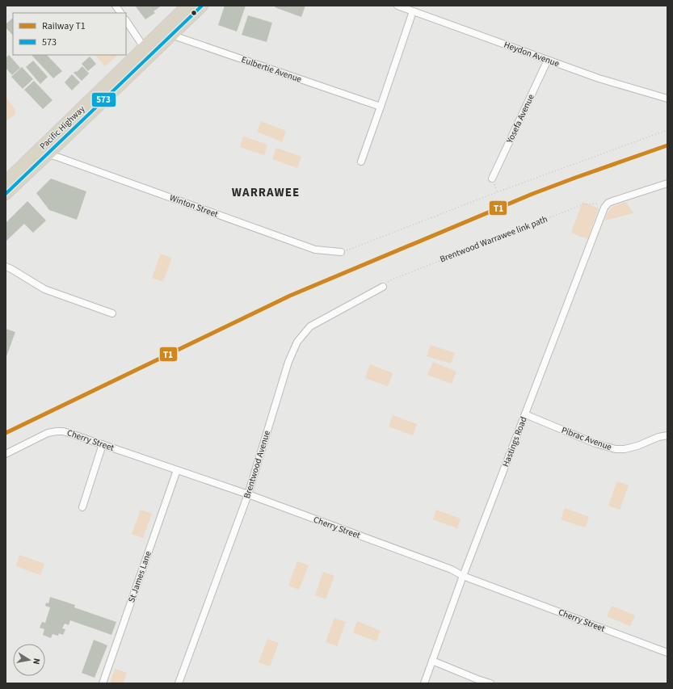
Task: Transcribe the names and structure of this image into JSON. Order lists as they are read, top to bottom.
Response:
{
  "streets": {
    "highway": ["Pacific Highway"],
    "street": [
      "Heydon Avenue",
      "Eulbertie Avenue",
      "Yosefa Avenue",
      "Winton Street",
      "Pibrac Avenue",
      "Cherry Street",
      "Hastings Road",
      "Brentwood Avenue",
      "St James Lane"
    ],
    "path": ["Brentwood Warrawee link path"]
  },
  "crossings": [
    ["Heydon Avenue", "Yosefa Avenue"],
    ["Eulbertie Avenue", "Pacific Highway"],
    ["Pacific Highway", "Winton Street"],
    ["Brentwood Warrawee link path", "Hastings Road"],
    ["Brentwood Warrawee link path", "Brentwood Avenue"],
    ["Pibrac Avenue", "Hastings Road"],
    ["Cherry Street", "Hastings Road"],
    ["Cherry Street", "Brentwood Avenue"],
    ["Cherry Street", "St James Lane"]
  ],
  "districts": ["WARRAWEE"],
  "lines": ["transit line 573", "rail line T1"],
  "legend": ["Railway T1", "573"],
  "north": "right"
}
